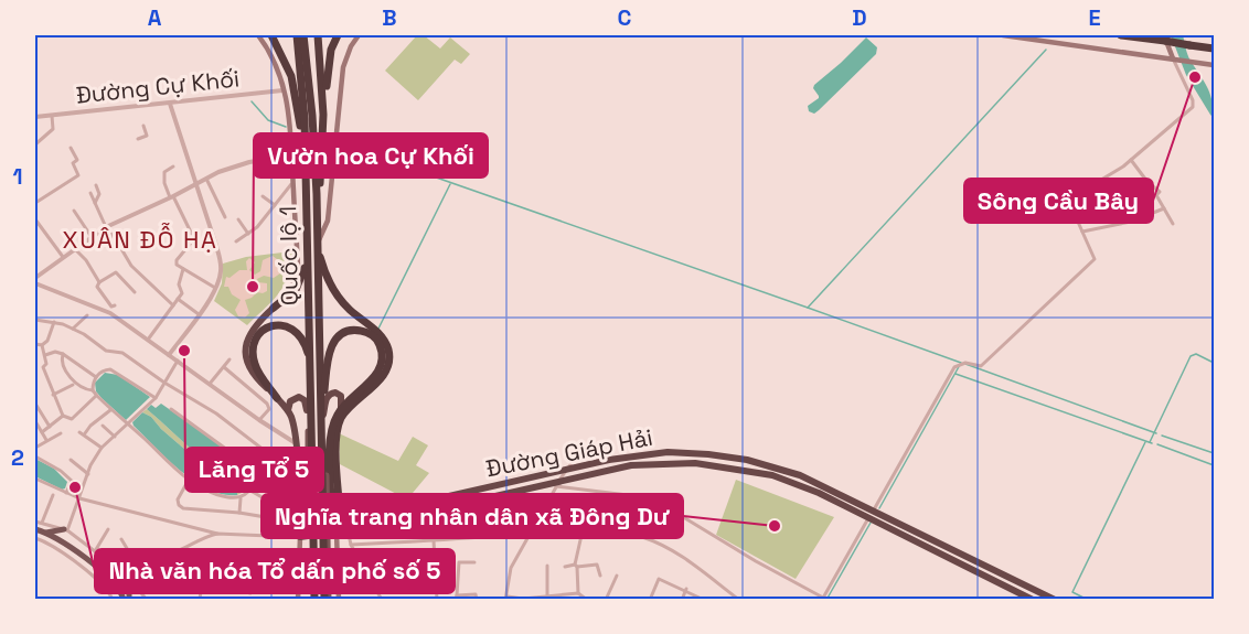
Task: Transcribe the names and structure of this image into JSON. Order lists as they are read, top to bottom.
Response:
{
  "streets": {
    "highway": ["Quốc lộ 1", "Đường Giáp Hải"],
    "street": ["Đường Cự Khối"]
  },
  "districts": ["XUÂN ĐỖ HẠ"],
  "places": [
    "Sông Cầu Bây",
    "Vườn hoa Cự Khối",
    "Lăng Tổ 5",
    "Nhà văn hóa Tổ dấn phố số 5",
    "Nghĩa trang nhân dân xã Đông Dư"
  ],
  "grid": {
    "columns": [
      "A",
      "B",
      "C",
      "D",
      "E"
    ],
    "rows": ["1", "2"]
  }
}
